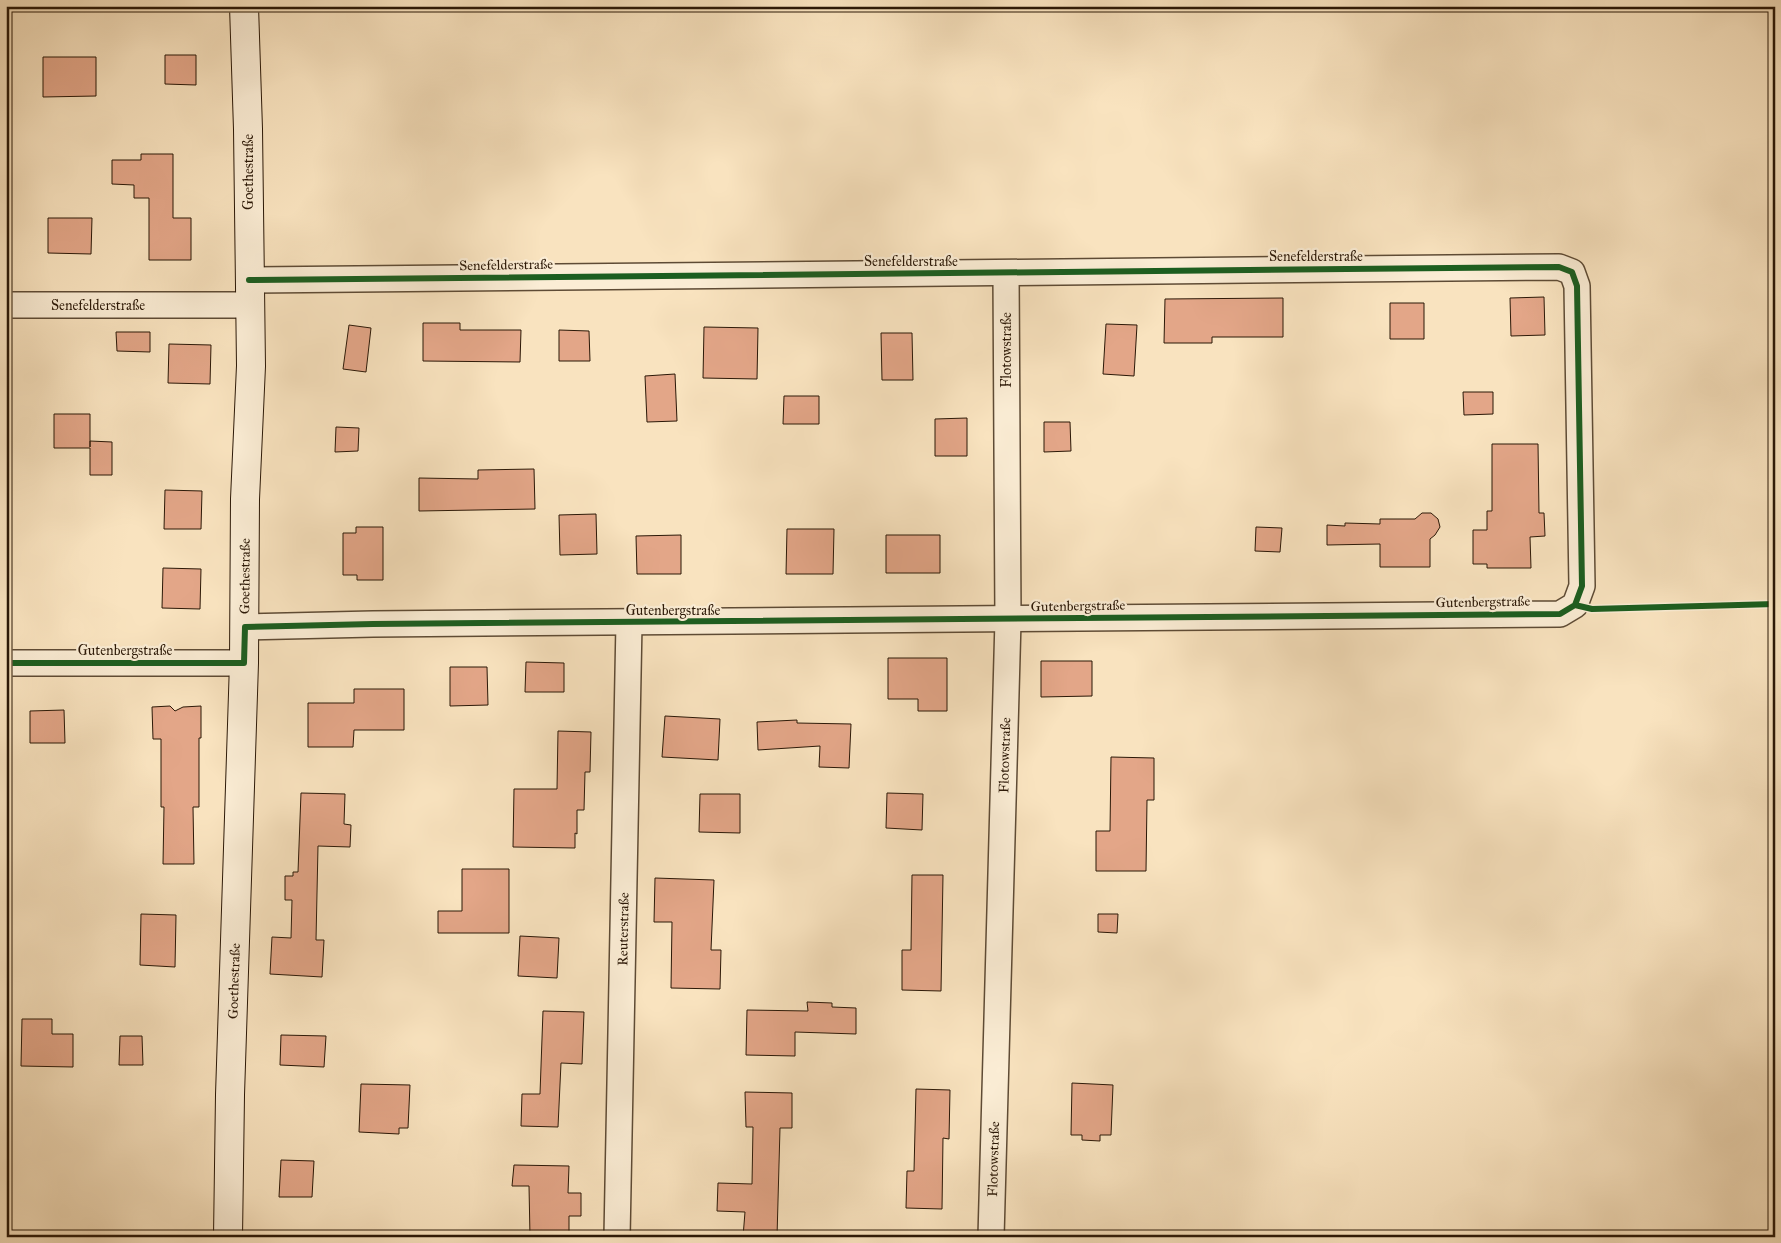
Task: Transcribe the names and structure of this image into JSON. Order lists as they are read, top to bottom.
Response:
{
  "streets": {
    "street": [
      "Goethestraße",
      "Senefelderstraße",
      "Flotowstraße",
      "Gutenbergstraße",
      "Reuterstraße"
    ]
  },
  "crossings": [
    ["Goethestraße", "Senefelderstraße"],
    ["Goethestraße", "Gutenbergstraße"],
    ["Senefelderstraße", "Flotowstraße"],
    ["Senefelderstraße", "Gutenbergstraße"],
    ["Flotowstraße", "Gutenbergstraße"],
    ["Gutenbergstraße", "Reuterstraße"]
  ]
}
